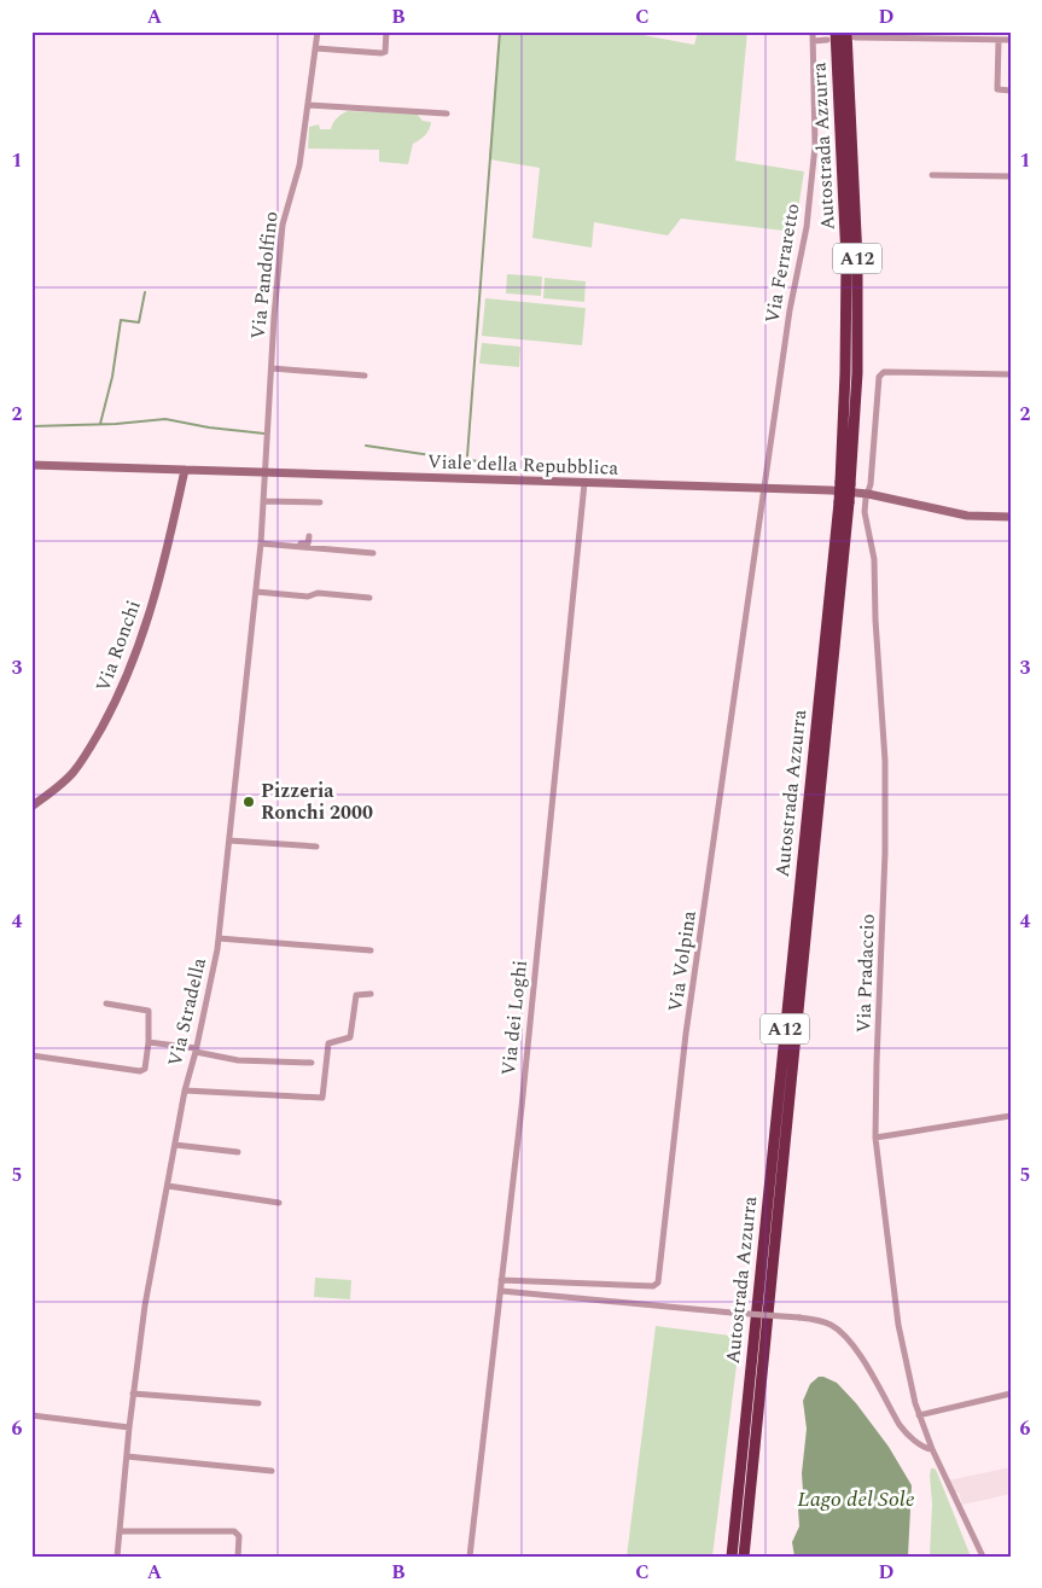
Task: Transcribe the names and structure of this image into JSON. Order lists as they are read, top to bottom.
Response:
{
  "streets": {
    "highway": ["Autostrada Azzurra", "A12"],
    "main road": ["Viale della Repubblica", "Via Ronchi"],
    "street": [
      "Via Ferraretto",
      "Via Pandolfino",
      "Via Volpina",
      "Via Pradaccio",
      "Via Stradella",
      "Via dei Loghi"
    ]
  },
  "crossings": [
    ["Via Ferraretto", "Viale della Repubblica"],
    ["Via Ferraretto", "Via Volpina"],
    ["Via Pandolfino", "Viale della Repubblica"],
    ["Via Pandolfino", "Via Stradella"],
    ["Viale della Repubblica", "Via Ronchi"],
    ["Viale della Repubblica", "Via Volpina"],
    ["Viale della Repubblica", "Via Pradaccio"],
    ["Viale della Repubblica", "Via Stradella"],
    ["Viale della Repubblica", "Via dei Loghi"],
    ["Via Volpina", "Via dei Loghi"]
  ],
  "water": ["Lago del Sole"],
  "places": ["Pizzeria Ronchi 2000"],
  "grid": {
    "columns": [
      "A",
      "B",
      "C",
      "D"
    ],
    "rows": [
      "1",
      "2",
      "3",
      "4",
      "5",
      "6"
    ]
  }
}
